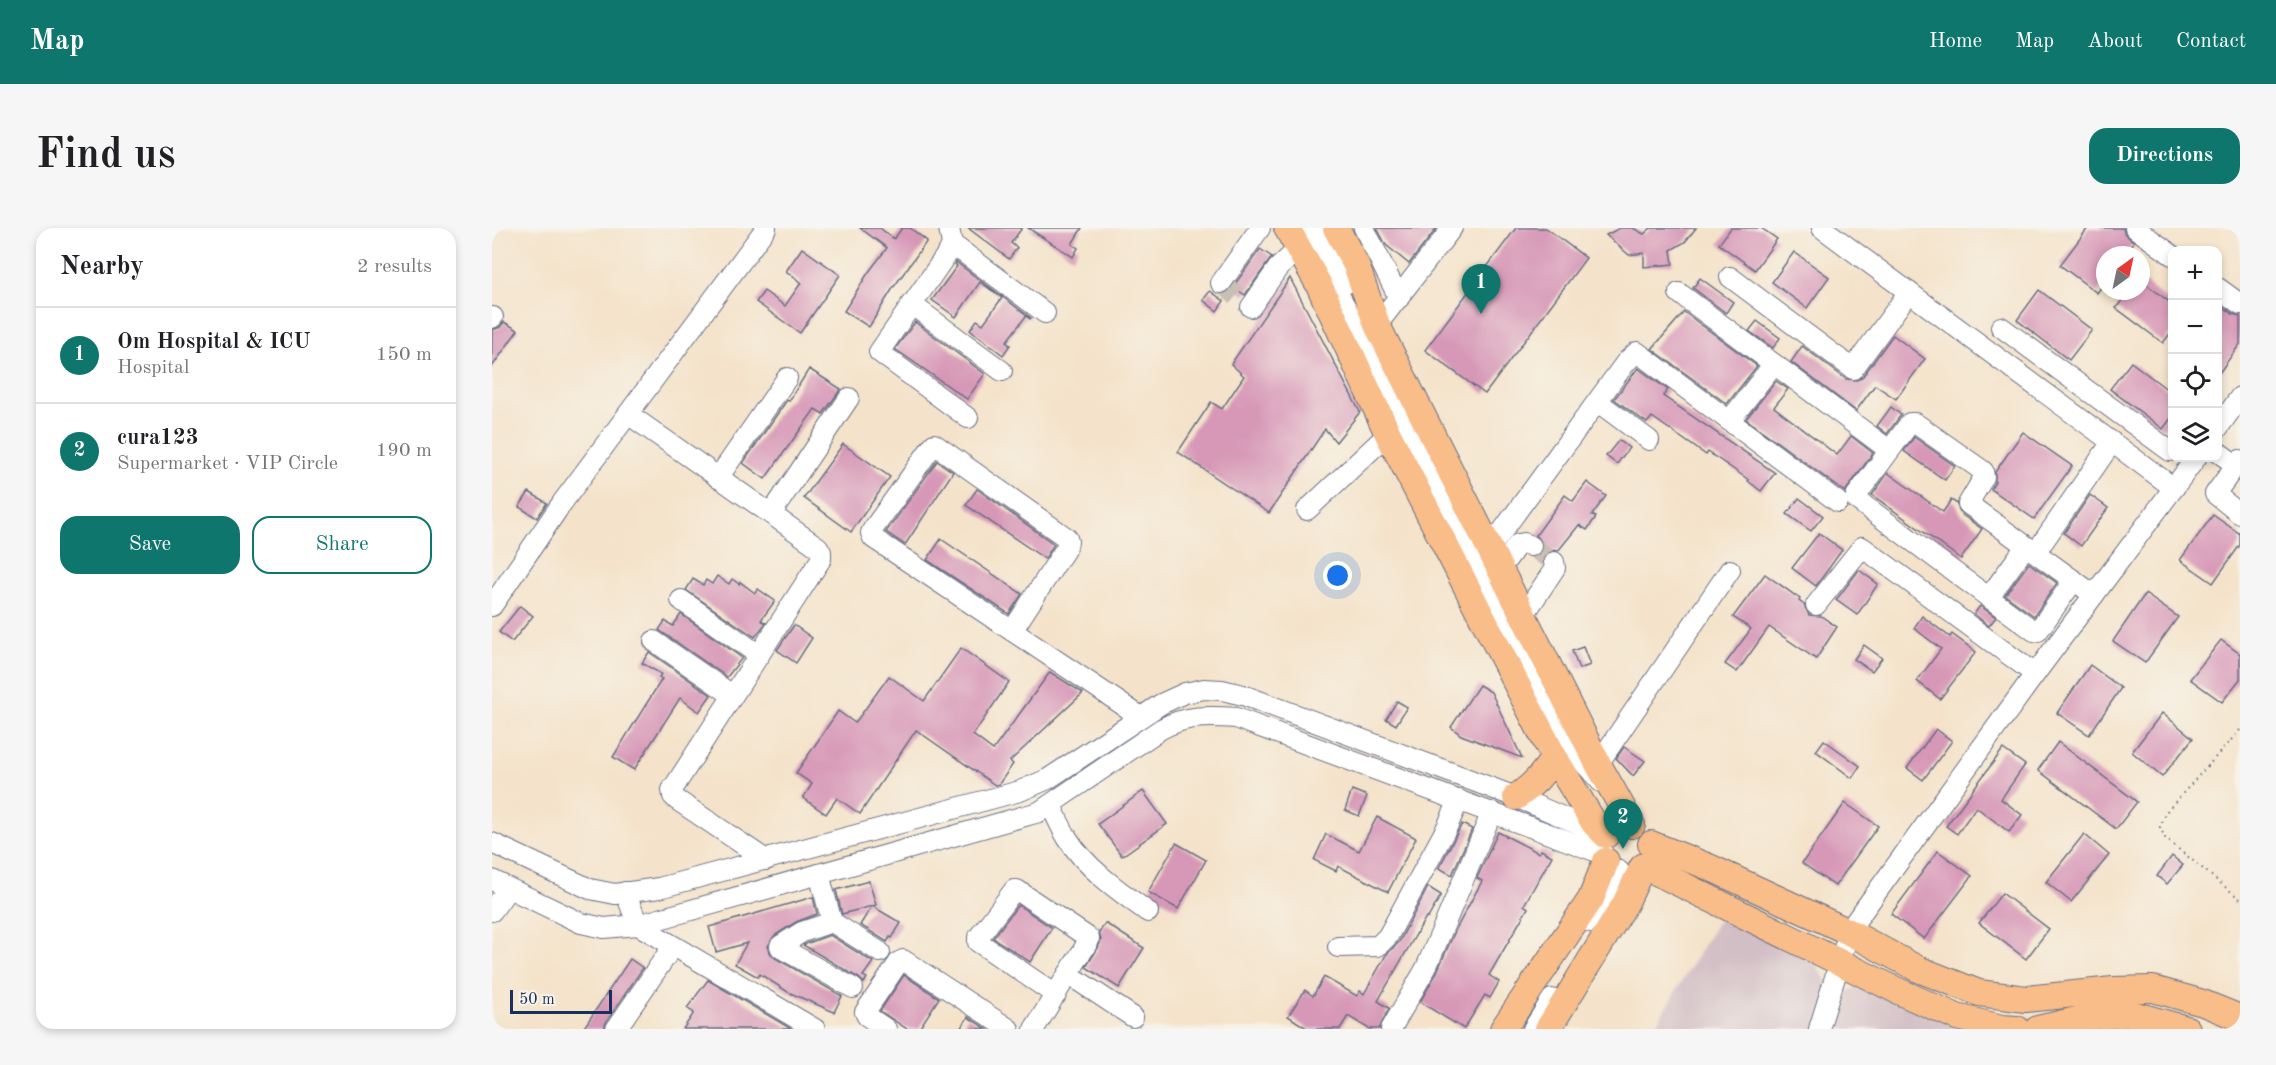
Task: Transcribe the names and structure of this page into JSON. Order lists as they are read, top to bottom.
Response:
{
  "scale_bar": "50 m",
  "north": "top right",
  "page": {
    "header": "Map",
    "nav": [
      "Home",
      "Map",
      "About",
      "Contact"
    ],
    "buttons": [
      "Directions",
      ["Save", "Share"]
    ],
    "title": "Find us",
    "heading": ["Nearby", "2 results"],
    "map_buttons": ["+", "−"],
    "pins": ["1", "2"],
    "list": [
      {
        "mark": "1",
        "name": "Om Hospital & ICU",
        "note": "Hospital",
        "value": "150 m"
      },
      {
        "mark": "2",
        "name": "cura123",
        "note": "Supermarket · VIP Circle",
        "value": "190 m"
      }
    ],
    "scale": "50 m"
  }
}
